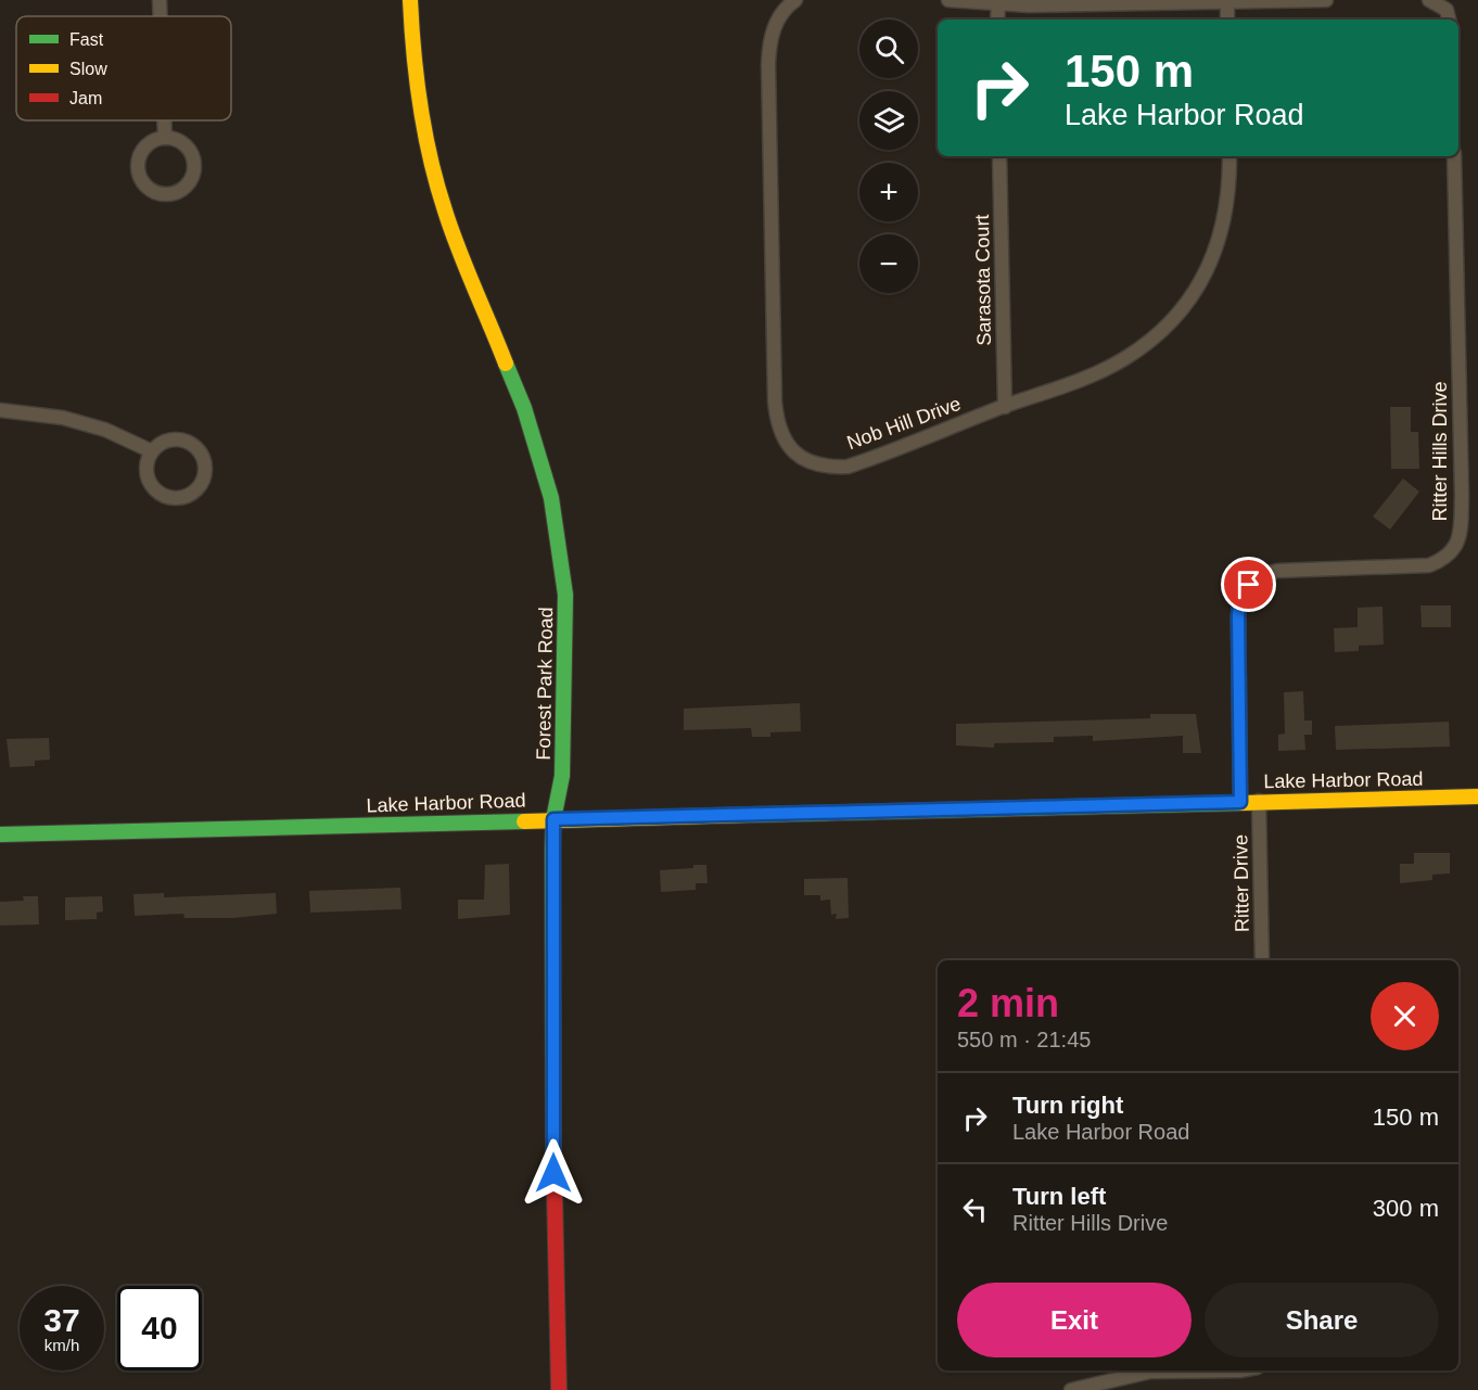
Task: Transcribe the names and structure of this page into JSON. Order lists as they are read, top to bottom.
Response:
{
  "streets": {
    "street": [
      "Sarasota Court",
      "Nob Hill Drive",
      "Ritter Hills Drive",
      "Forest Park Road",
      "Lake Harbor Road",
      "Ritter Drive"
    ]
  },
  "crossings": [
    ["Sarasota Court", "Nob Hill Drive"],
    ["Ritter Hills Drive", "Lake Harbor Road"],
    ["Forest Park Road", "Lake Harbor Road"],
    ["Lake Harbor Road", "Ritter Drive"]
  ],
  "legend": ["Fast", "Slow", "Jam"],
  "page": {
    "map_buttons": ["+", "−"],
    "turn": ["150 m", "Lake Harbor Road"],
    "heading": ["2 min", "550 m · 21:45"],
    "list": [
      {
        "name": "Turn right",
        "note": "Lake Harbor Road",
        "value": "150 m"
      },
      {
        "name": "Turn left",
        "note": "Ritter Hills Drive",
        "value": "300 m"
      }
    ],
    "buttons": ["Exit", "Share"],
    "speed": "37 km/h",
    "limit": "40"
  }
}
